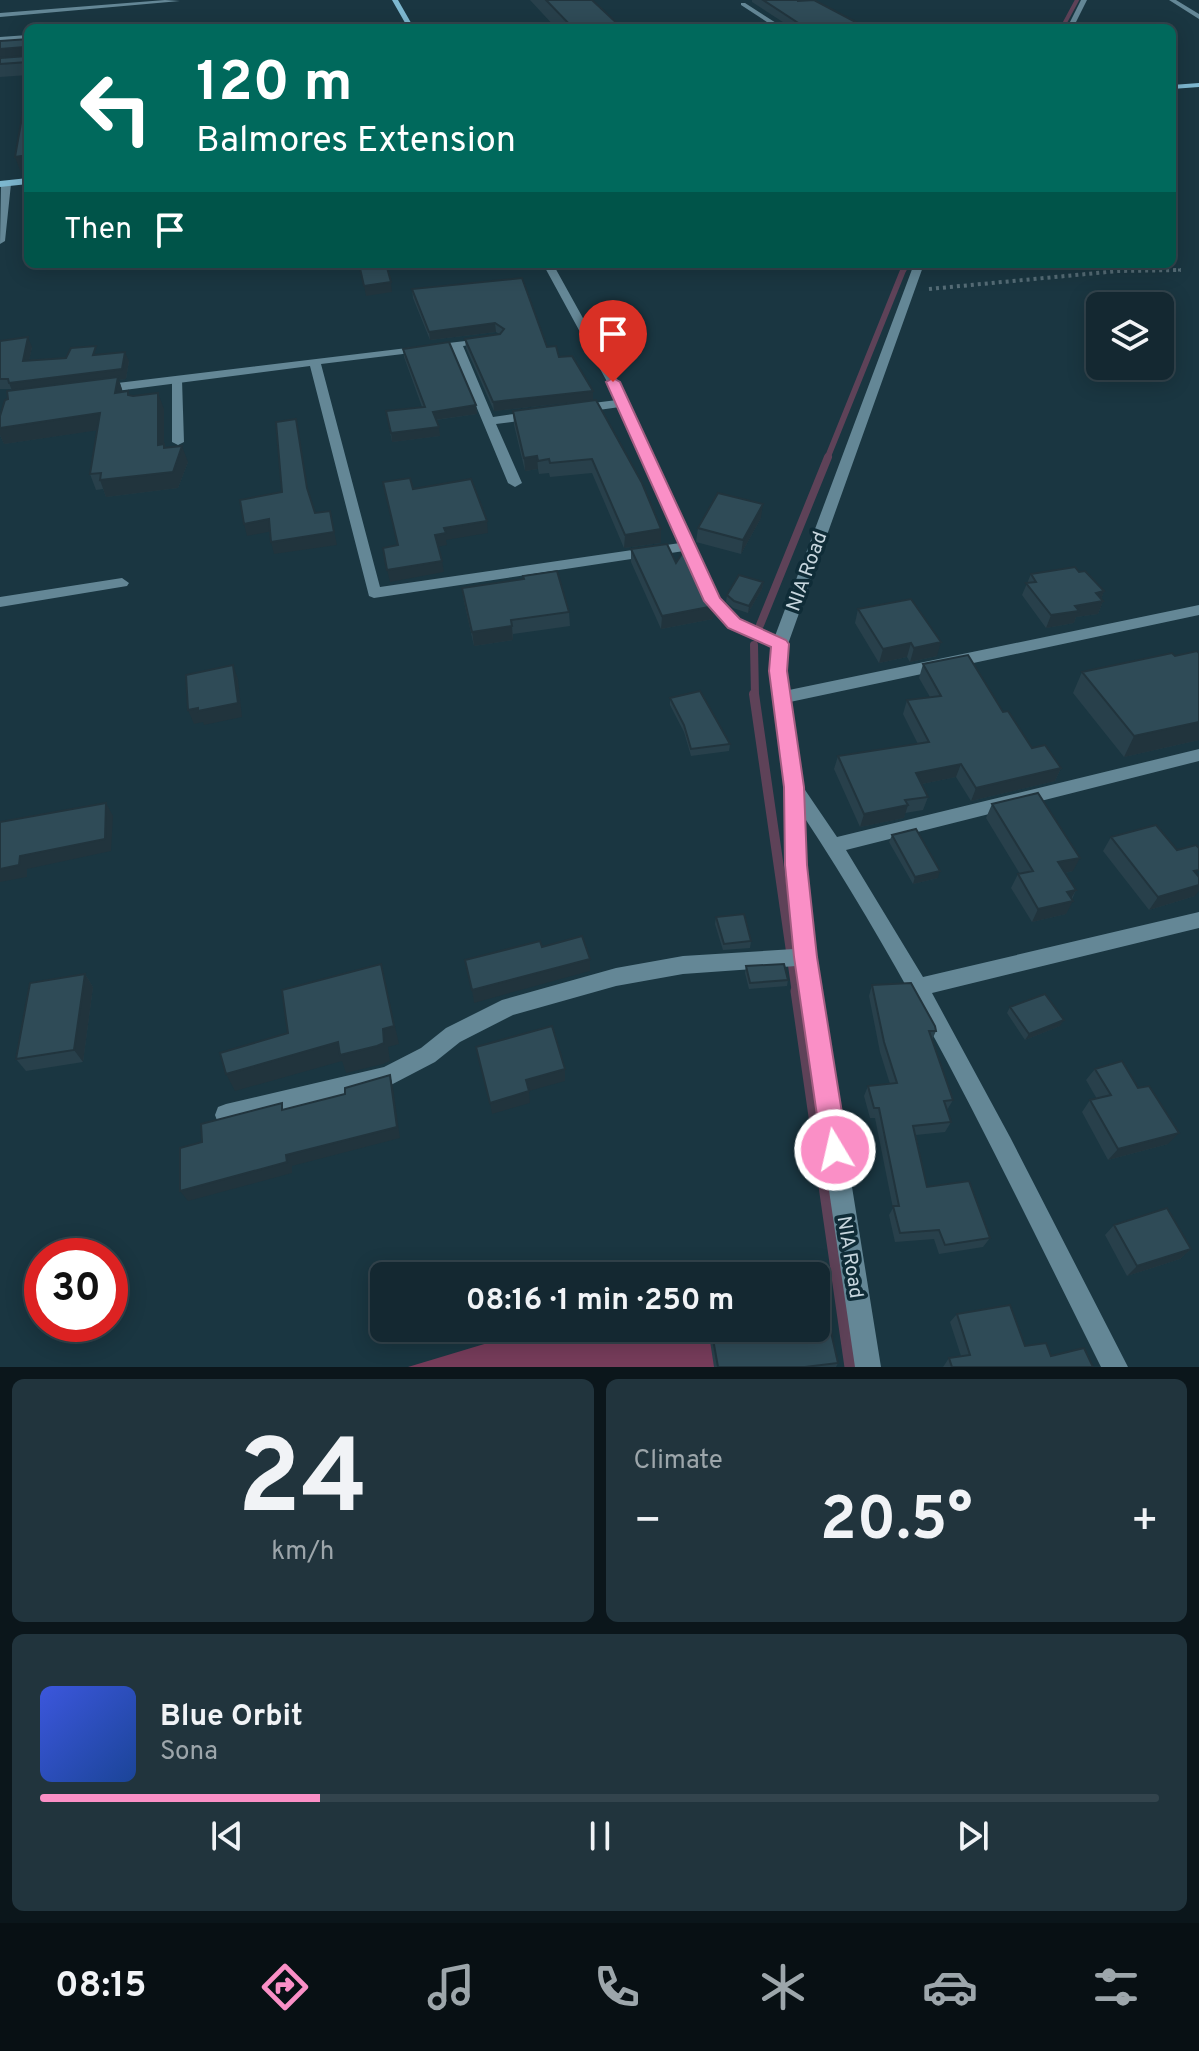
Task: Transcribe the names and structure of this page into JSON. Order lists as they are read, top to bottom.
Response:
{
  "streets": {
    "street": ["NIA Road"]
  },
  "page": {
    "turn": ["120 m", "Balmores Extension"],
    "then": "Then",
    "limit": "30",
    "trip": "08:16 · 1 min · 250 m",
    "tile": [
      ["24", "km/h"],
      "Climate"
    ],
    "heat": ["−", "20.5°", "+"],
    "song": ["Blue Orbit", "Sona"],
    "tabs": "08:15"
  }
}
